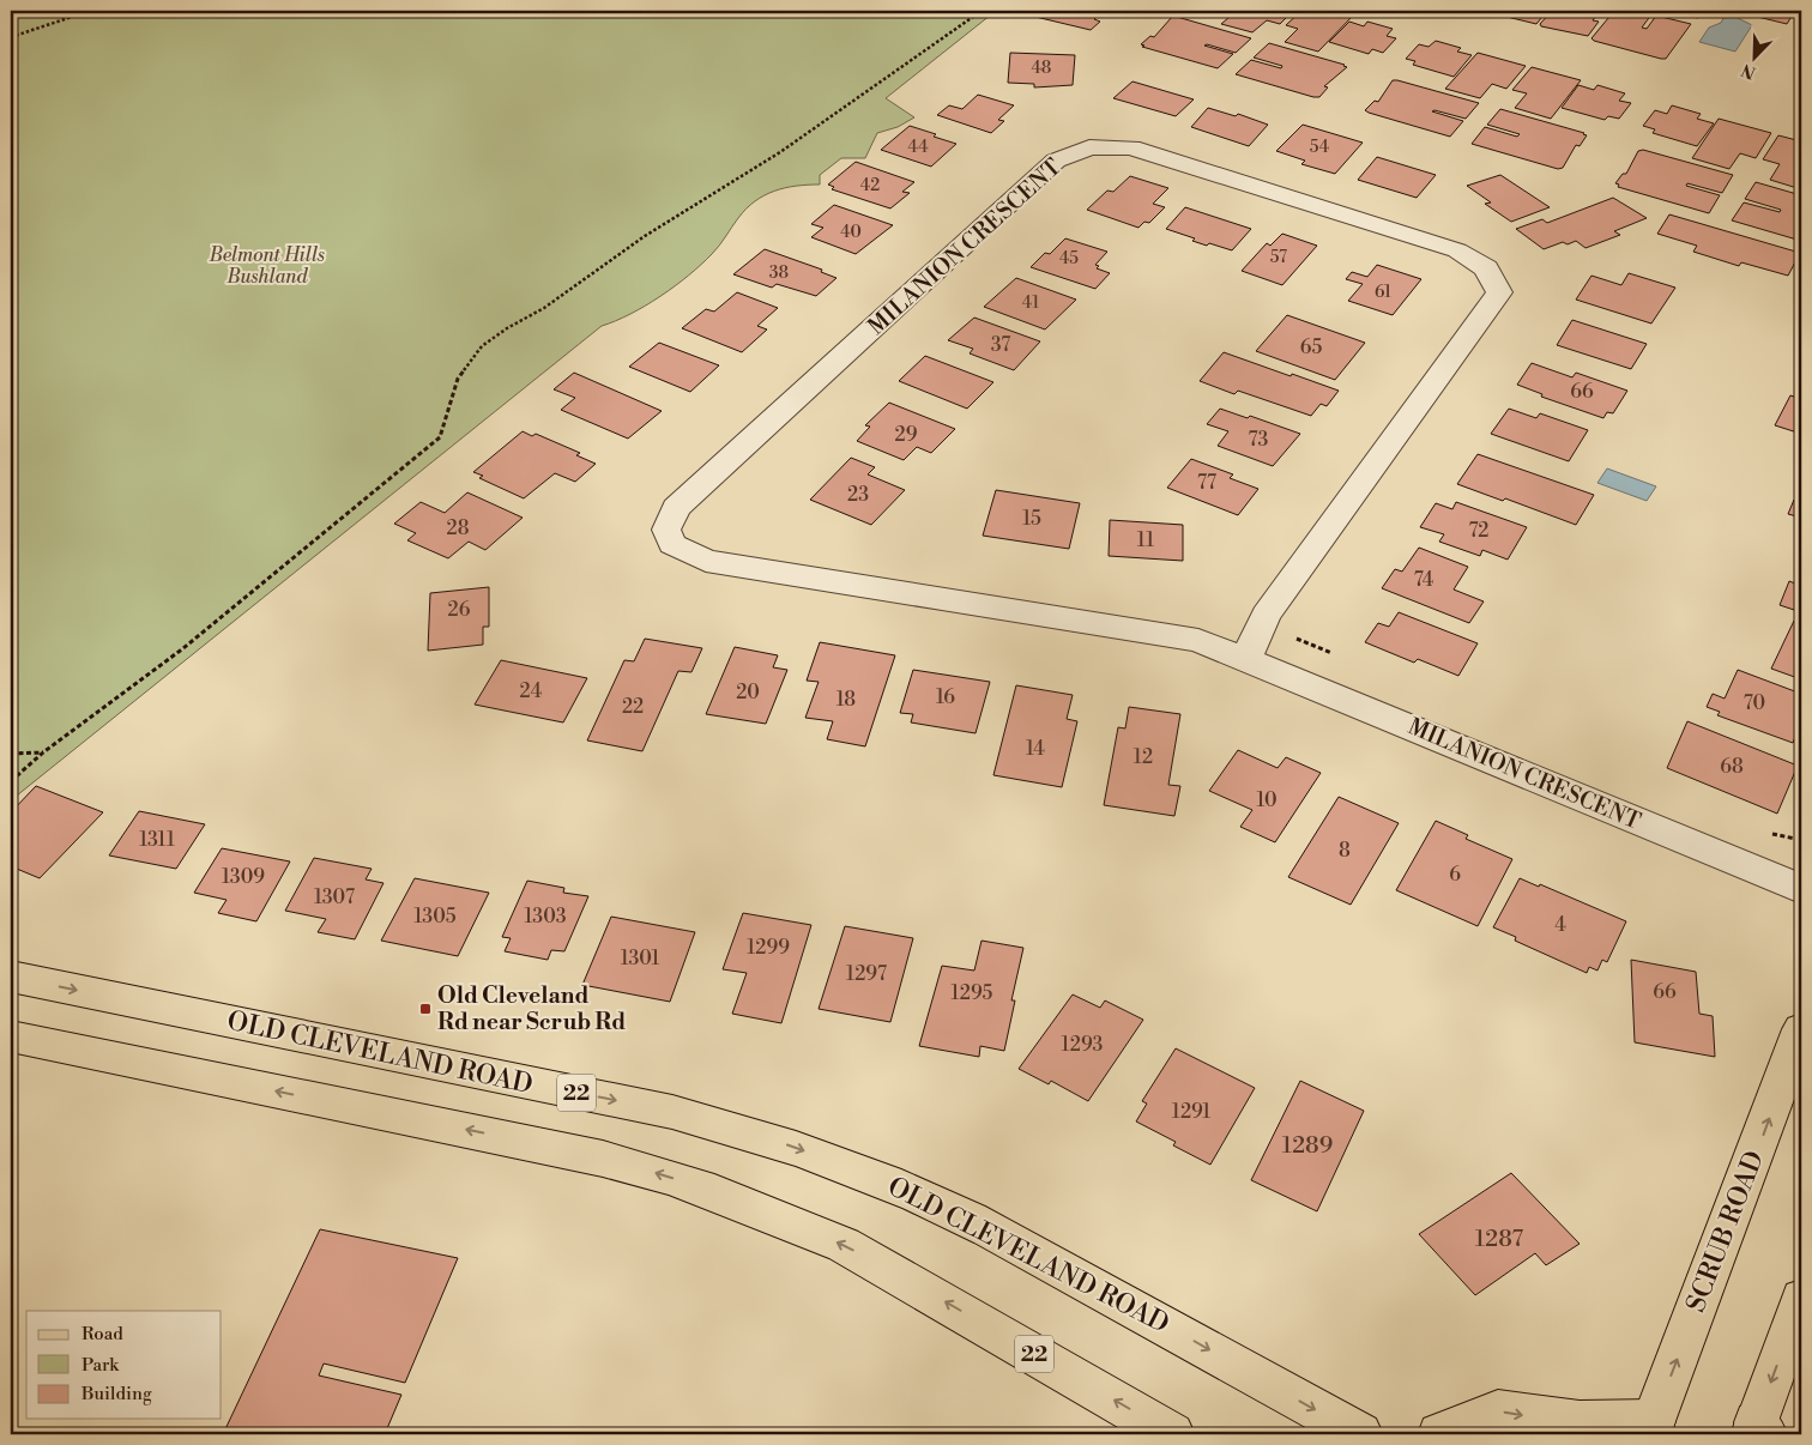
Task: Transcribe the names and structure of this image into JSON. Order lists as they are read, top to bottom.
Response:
{
  "streets": {
    "main road": ["OLD CLEVELAND ROAD", "22", "SCRUB ROAD"],
    "street": ["MILANION CRESCENT"]
  },
  "parks": ["Belmont Hills Bushland"],
  "places": {
    "transit": ["Old Cleveland Rd near Scrub Rd"]
  },
  "house_numbers": [
    "48",
    "44",
    "54",
    "42",
    "40",
    "57",
    "45",
    "38",
    "61",
    "41",
    "37",
    "65",
    "66",
    "29",
    "73",
    "77",
    "23",
    "15",
    "28",
    "72",
    "11",
    "74",
    "26",
    "24",
    "20",
    "16",
    "18",
    "70",
    "22",
    "14",
    "12",
    "68",
    "10",
    "1311",
    "8",
    "6",
    "1309",
    "1307",
    "1305",
    "1303",
    "4",
    "1299",
    "1301",
    "1297",
    "66",
    "1295",
    "1293",
    "1291",
    "1289",
    "1287"
  ],
  "legend": ["Road", "Park", "Building"],
  "north": "bottom left"
}
